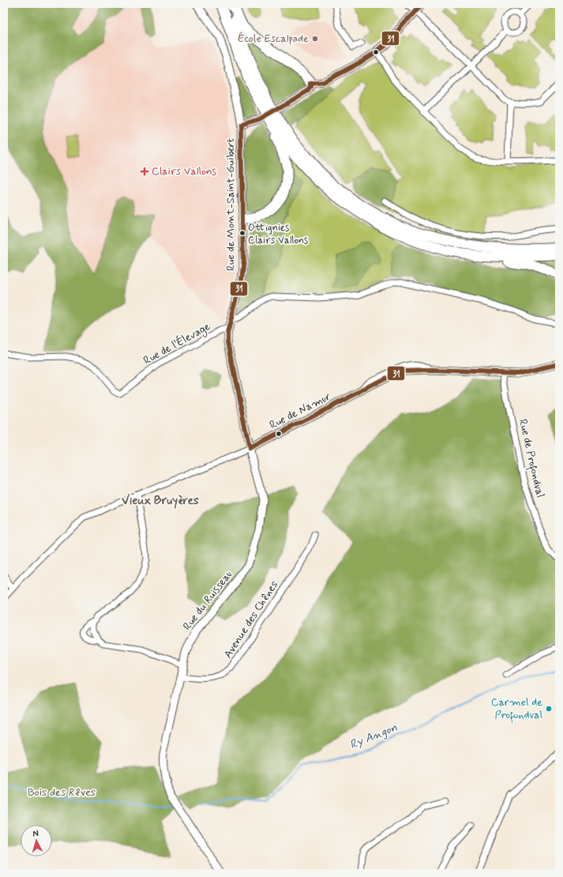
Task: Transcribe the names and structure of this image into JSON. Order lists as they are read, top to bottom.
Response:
{
  "streets": {
    "street": [
      "Rue de Mont-Saint-Guibert",
      "Rue de l'Élevage",
      "Rue de Namur",
      "Rue de Profondval",
      "Rue du Ruisseau",
      "Avenue des Chênes"
    ]
  },
  "crossings": [
    ["Rue de Mont-Saint-Guibert", "Rue de l'Élevage"],
    ["Rue de Mont-Saint-Guibert", "Rue de Namur"],
    ["Rue de Mont-Saint-Guibert", "Rue du Ruisseau"],
    ["Rue de Namur", "Rue de Profondval"],
    ["Rue de Namur", "Rue du Ruisseau"],
    ["Rue du Ruisseau", "Avenue des Chênes"]
  ],
  "districts": ["Vieux Bruyères"],
  "water": ["Ry Angon"],
  "parks": ["Bois des Rêves"],
  "places": {
    "other": ["École Escalpade", "Ottignies Clairs Vallons", "Carmel de Profondval"],
    "health": ["Clairs Vallons"]
  },
  "lines": ["transit line 31"],
  "north": "top"
}
